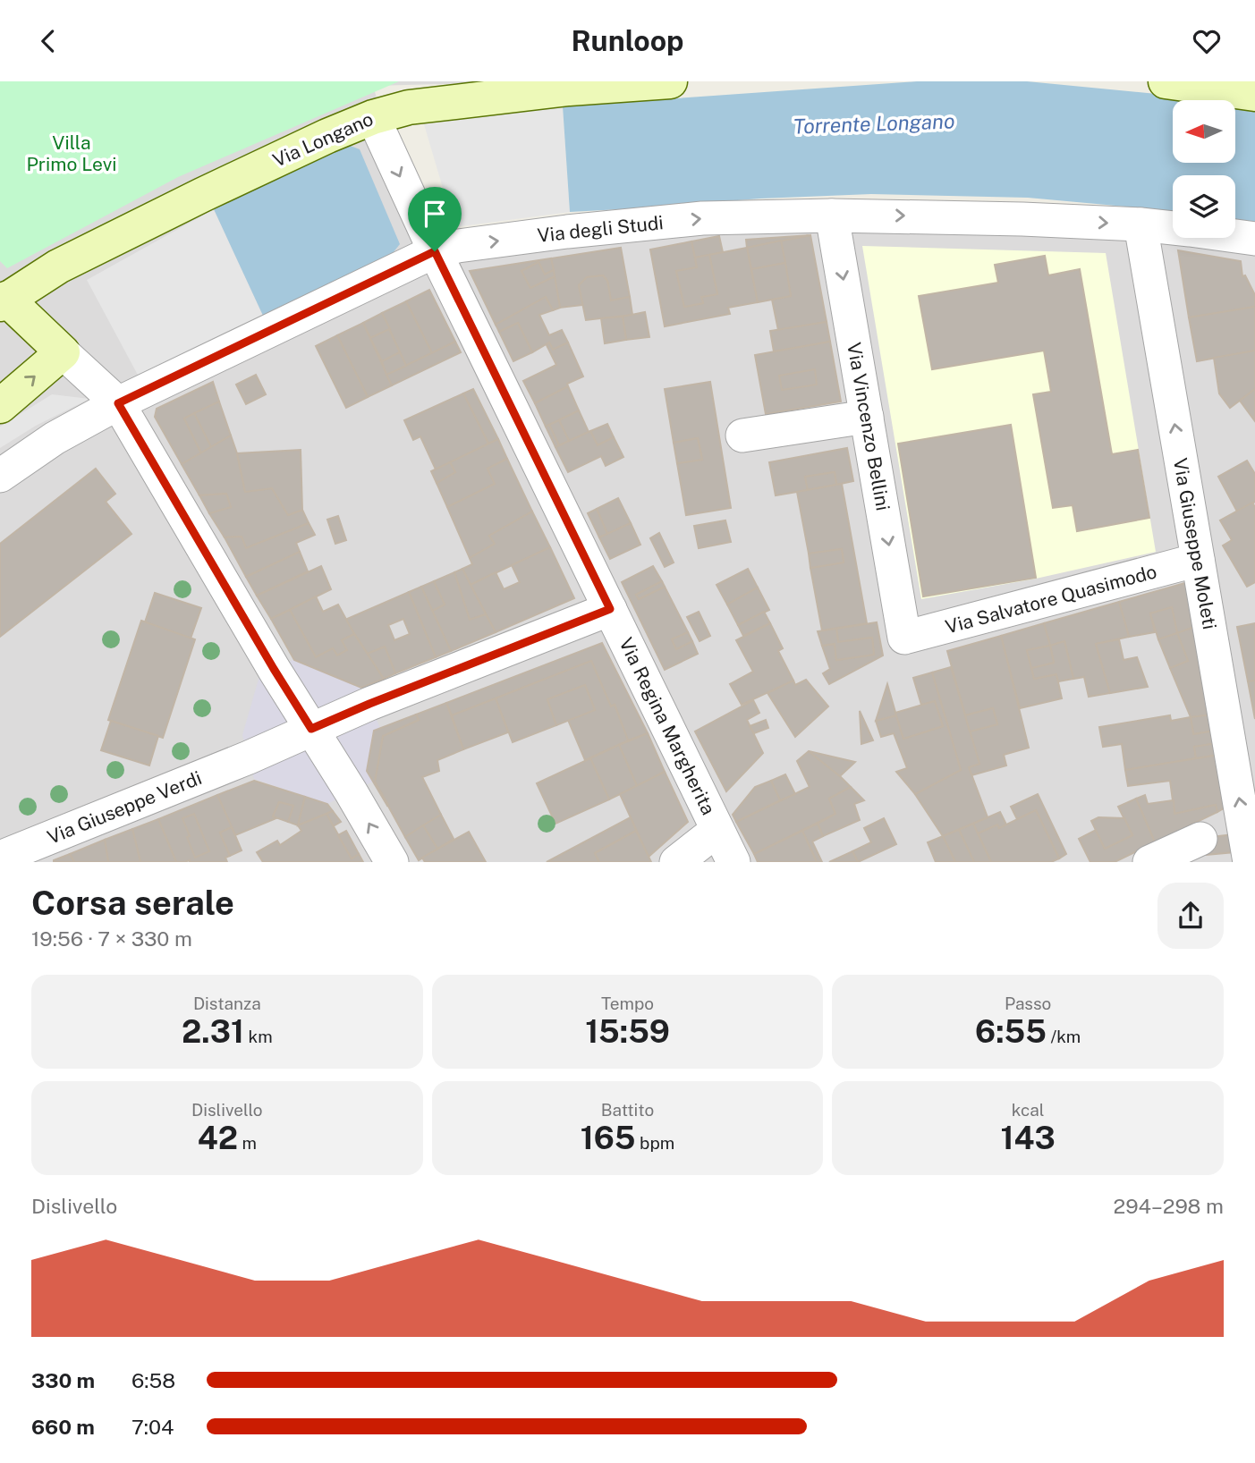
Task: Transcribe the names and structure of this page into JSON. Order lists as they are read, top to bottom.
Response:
{
  "streets": {
    "street": [
      "Via Longano",
      "Via degli Studi",
      "Via Vincenzo Bellini",
      "Via Giuseppe Moleti",
      "Via Salvatore Quasimodo",
      "Via Regina Margherita",
      "Via Giuseppe Verdi"
    ]
  },
  "crossings": [
    ["Via Longano", "Via Regina Margherita"],
    ["Via degli Studi", "Via Vincenzo Bellini"],
    ["Via degli Studi", "Via Giuseppe Moleti"],
    ["Via degli Studi", "Via Regina Margherita"],
    ["Via Vincenzo Bellini", "Via Salvatore Quasimodo"],
    ["Via Giuseppe Moleti", "Via Salvatore Quasimodo"],
    ["Via Regina Margherita", "Via Giuseppe Verdi"]
  ],
  "one_way": ["Via degli Studi", "Via Vincenzo Bellini", "Via Giuseppe Moleti"],
  "water": ["Torrente Longano"],
  "parks": ["Villa Primo Levi"],
  "north": "left",
  "page": {
    "header": "Runloop",
    "heading": ["Corsa serale", "19:56 · 7 × 330 m"],
    "stats": [
      ["Distanza", "2.31 km"],
      ["Tempo", "15:59"],
      ["Passo", "6:55 /km"],
      ["Dislivello", "42 m"],
      ["Battito", "165 bpm"],
      ["kcal", "143"]
    ],
    "chart": ["Dislivello", "294–298 m"],
    "list": [
      {
        "name": "330 m",
        "note": "6:58"
      },
      {
        "name": "660 m",
        "note": "7:04"
      }
    ]
  }
}
